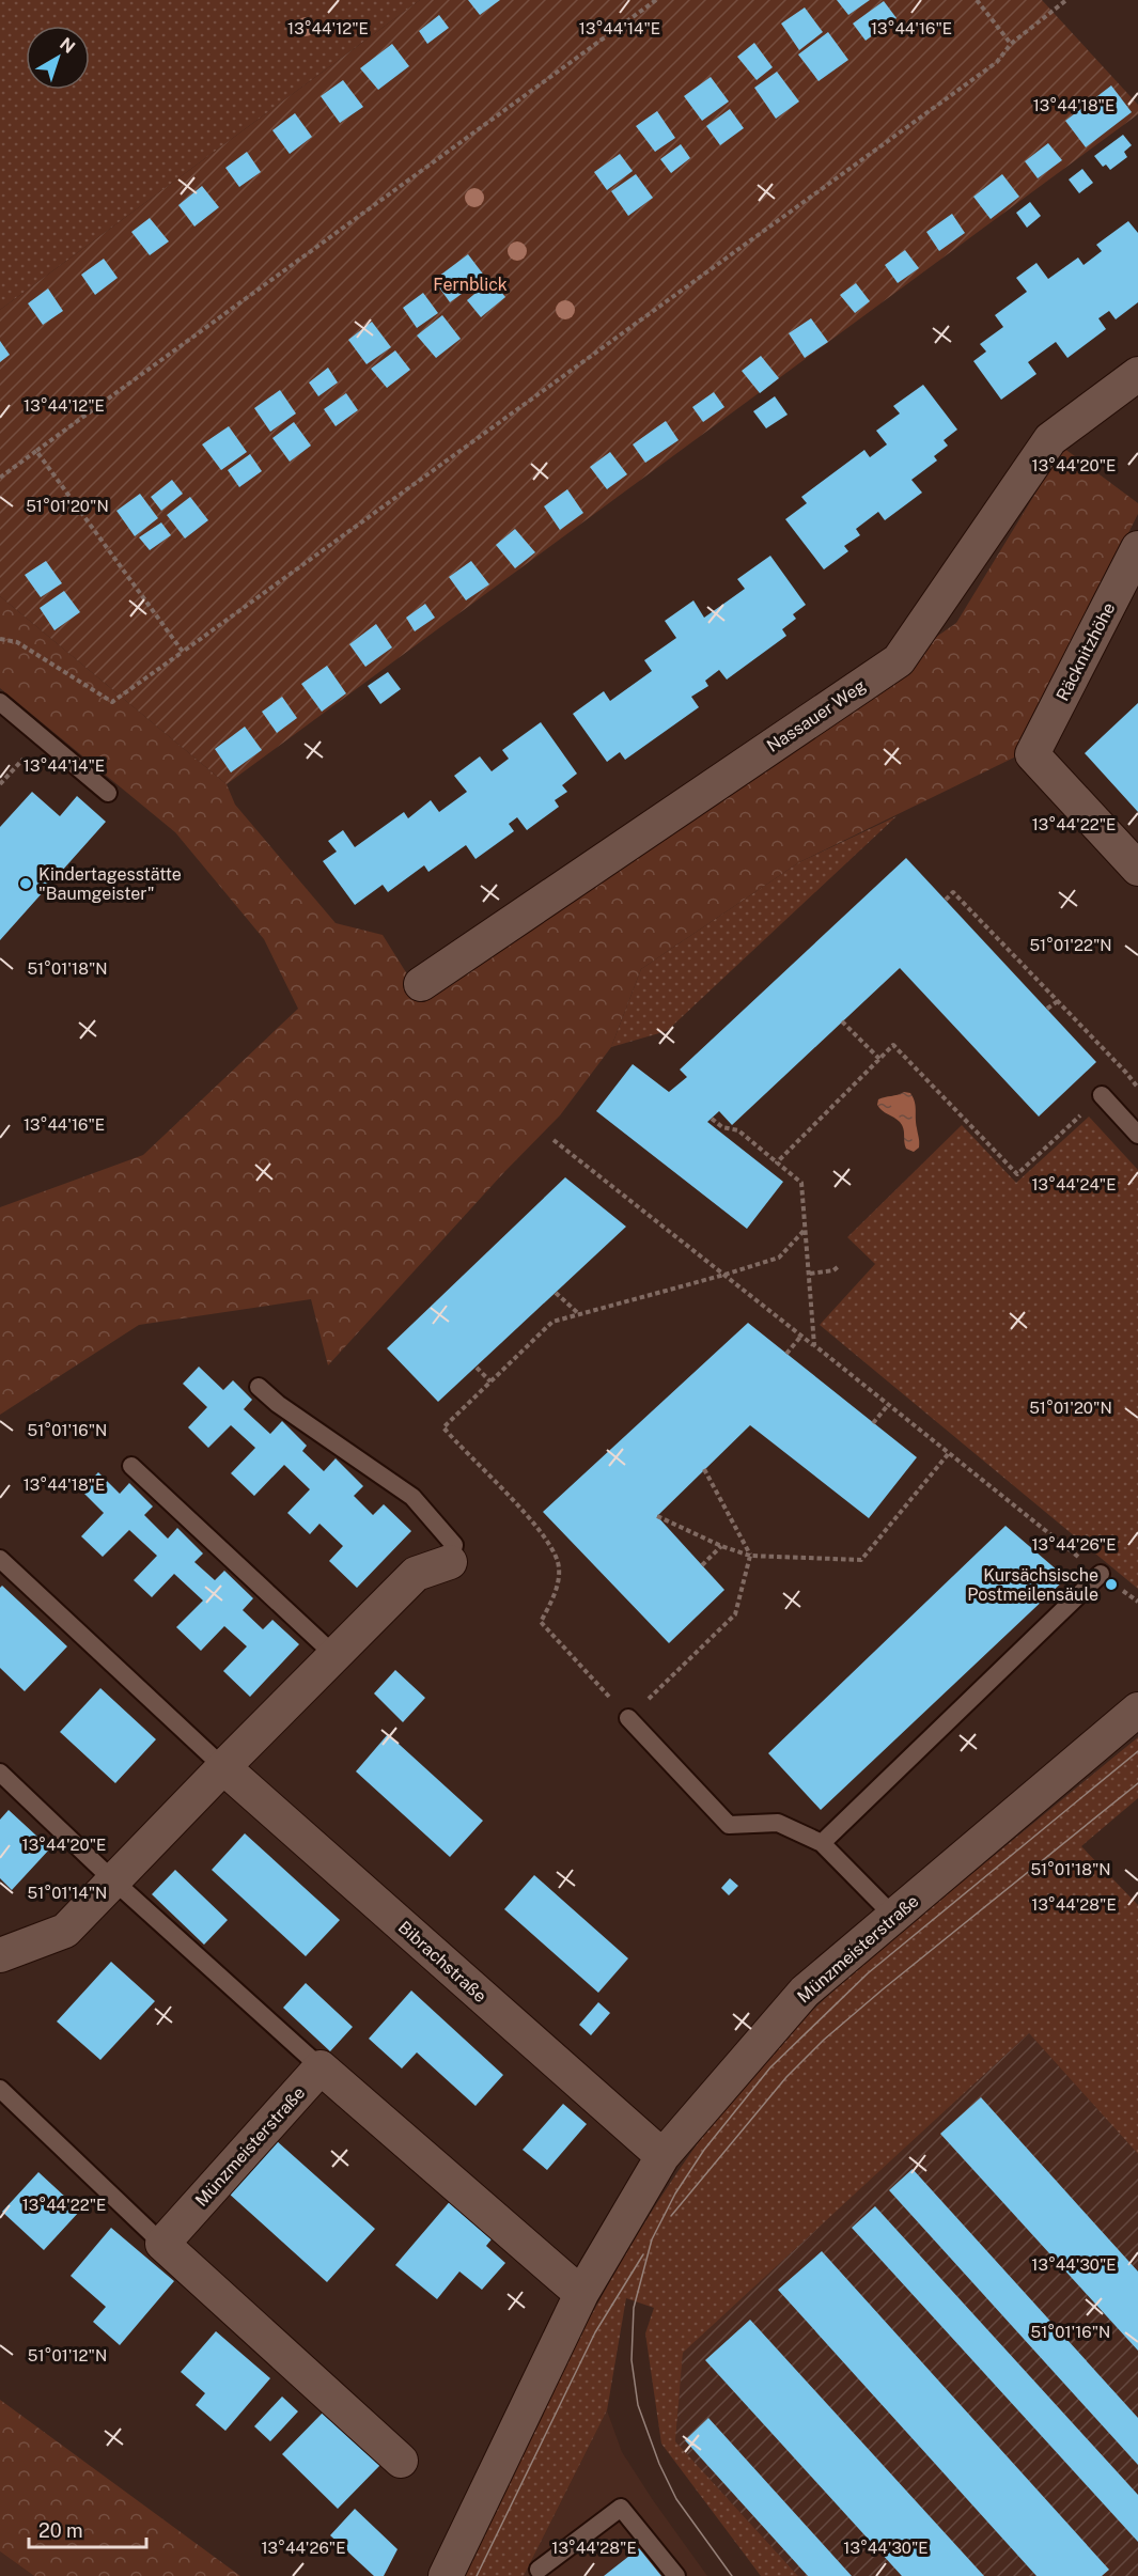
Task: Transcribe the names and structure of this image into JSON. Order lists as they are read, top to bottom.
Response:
{
  "streets": {
    "street": [
      "Räcknitzhöhe",
      "Nassauer Weg",
      "Münzmeisterstraße",
      "Bibrachstraße"
    ]
  },
  "crossings": [
    ["Münzmeisterstraße", "Bibrachstraße"]
  ],
  "parks": ["Fernblick"],
  "places": ["Kindertagesstätte \"Baumgeister\"", "Kursächsische Postmeilensäule"],
  "scale_bar": "20 m",
  "north": "top right",
  "coordinates": [
    "13°44'12\"E",
    "13°44'14\"E",
    "13°44'16\"E",
    "13°44'18\"E",
    "13°44'20\"E",
    "51°01'20\"N",
    "13°44'22\"E",
    "51°01'22\"N",
    "51°01'18\"N",
    "13°44'24\"E",
    "51°01'16\"N",
    "13°44'26\"E",
    "51°01'14\"N",
    "13°44'28\"E",
    "13°44'30\"E",
    "51°01'12\"N"
  ]
}
